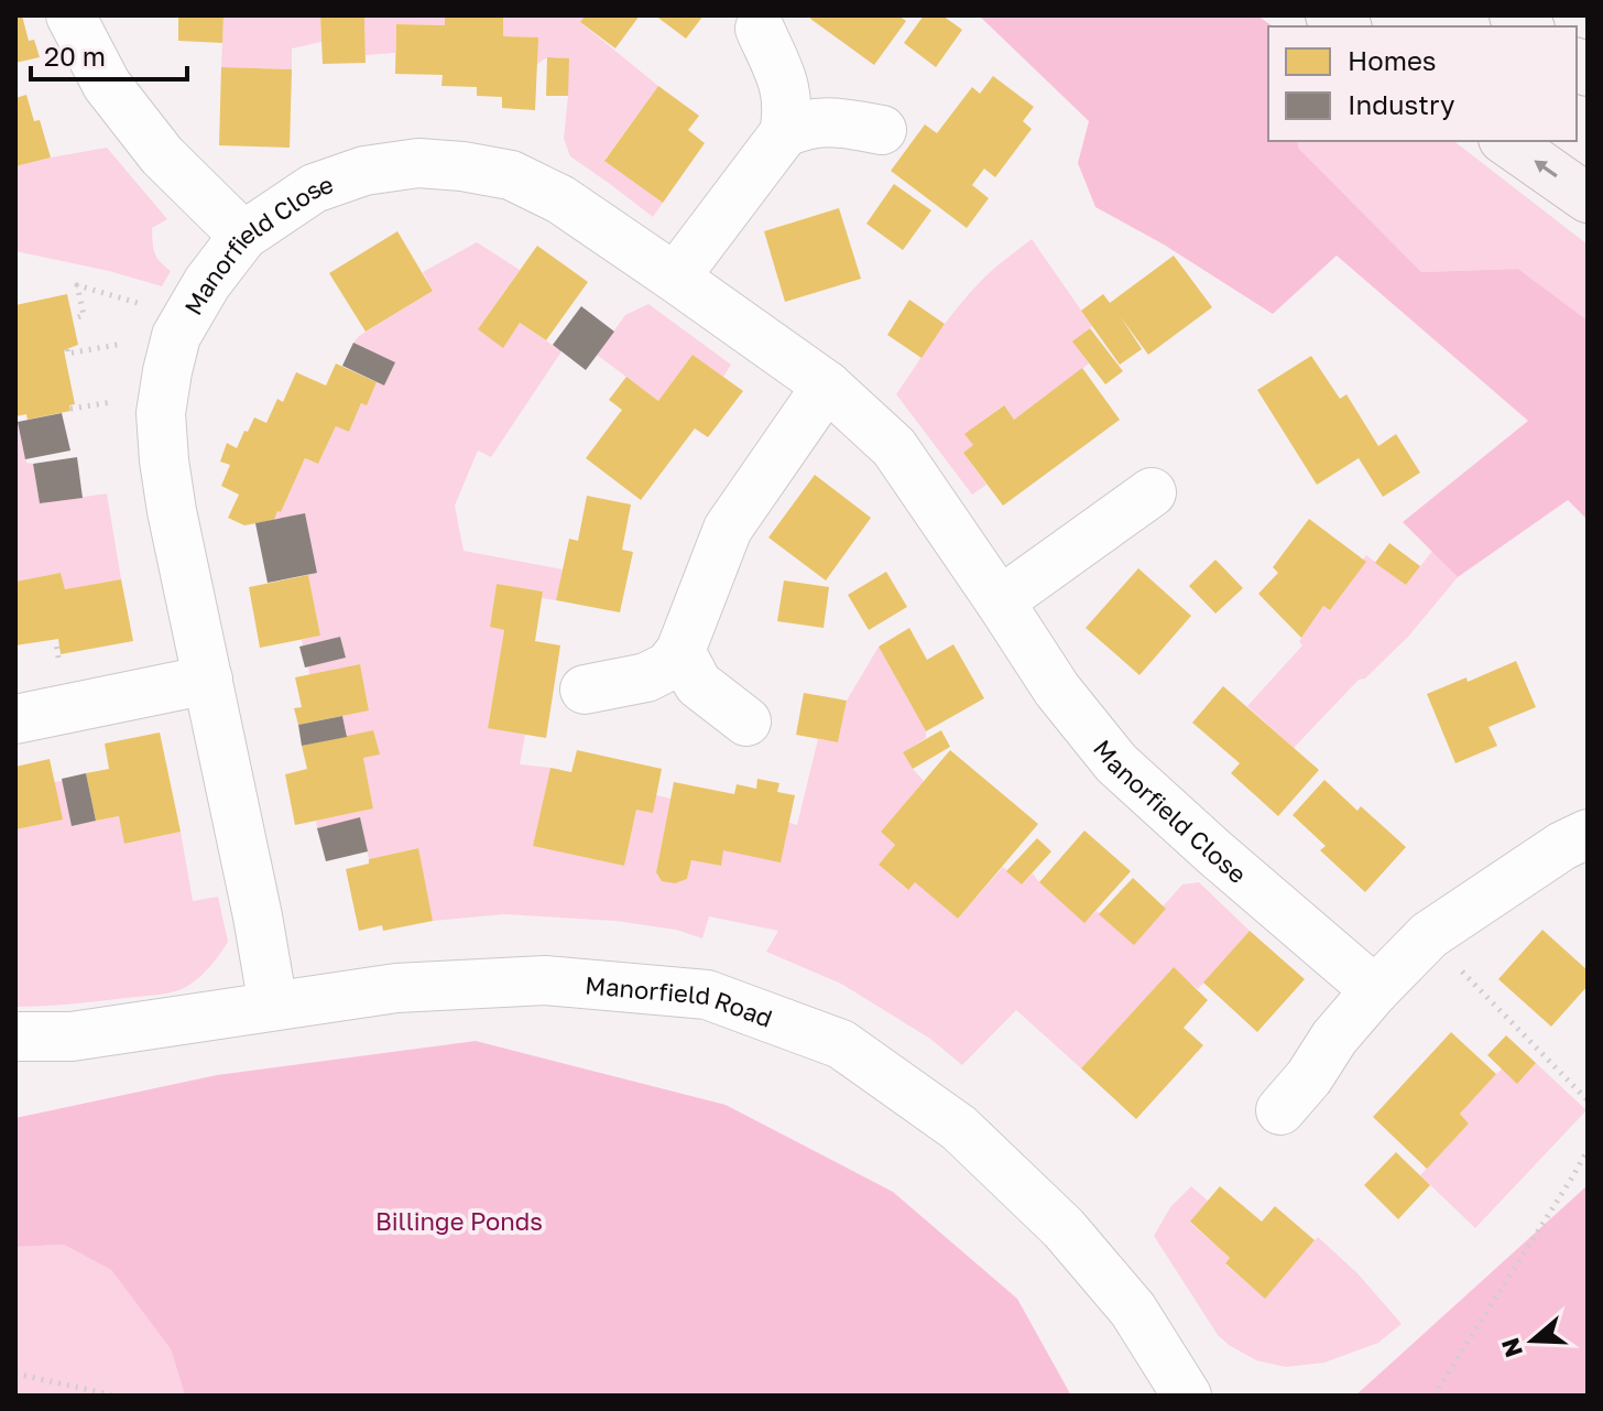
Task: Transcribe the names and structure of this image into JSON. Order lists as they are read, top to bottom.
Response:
{
  "streets": {
    "street": ["Manorfield Close", "Manorfield Road"]
  },
  "crossings": [
    ["Manorfield Close", "Manorfield Road"]
  ],
  "parks": ["Billinge Ponds"],
  "legend": ["Homes", "Industry"],
  "scale_bar": "20 m",
  "north": "left"
}
